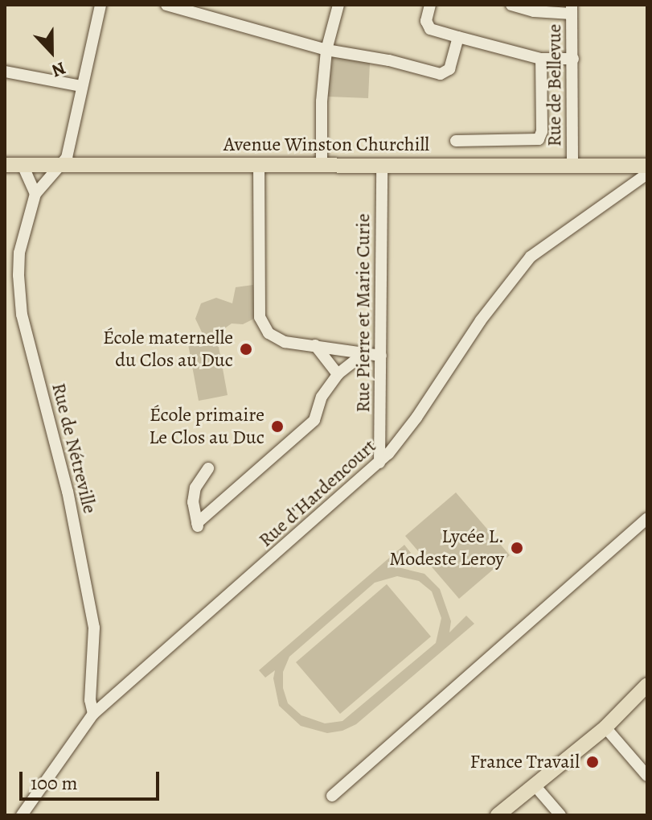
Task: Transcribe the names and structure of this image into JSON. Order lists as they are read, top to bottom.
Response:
{
  "streets": {
    "main road": ["Avenue Winston Churchill"],
    "street": [
      "Rue de Bellevue",
      "Rue Pierre et Marie Curie",
      "Rue de Nétreville",
      "Rue d'Hardencourt"
    ]
  },
  "crossings": [
    ["Rue de Bellevue", "Avenue Winston Churchill"],
    ["Avenue Winston Churchill", "Rue Pierre et Marie Curie"],
    ["Avenue Winston Churchill", "Rue de Nétreville"],
    ["Rue Pierre et Marie Curie", "Rue d'Hardencourt"],
    ["Rue de Nétreville", "Rue d'Hardencourt"]
  ],
  "places": [
    "École maternelle du Clos au Duc",
    "École primaire Le Clos au Duc",
    "Lycée L. Modeste Leroy",
    "France Travail"
  ],
  "scale_bar": "100 m",
  "north": "bottom"
}
